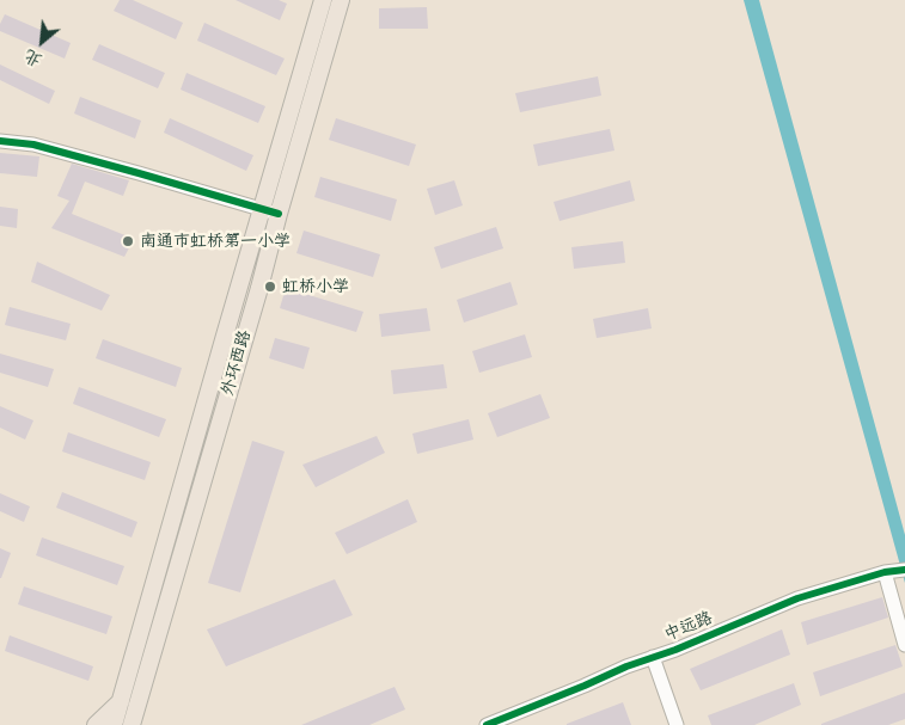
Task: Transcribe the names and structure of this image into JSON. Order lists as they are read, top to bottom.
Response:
{
  "streets": {
    "main road": ["外环西路"],
    "street": ["中远路"]
  },
  "places": ["南通市虹桥第一小学", "虹桥小学"],
  "north": "bottom left"
}
